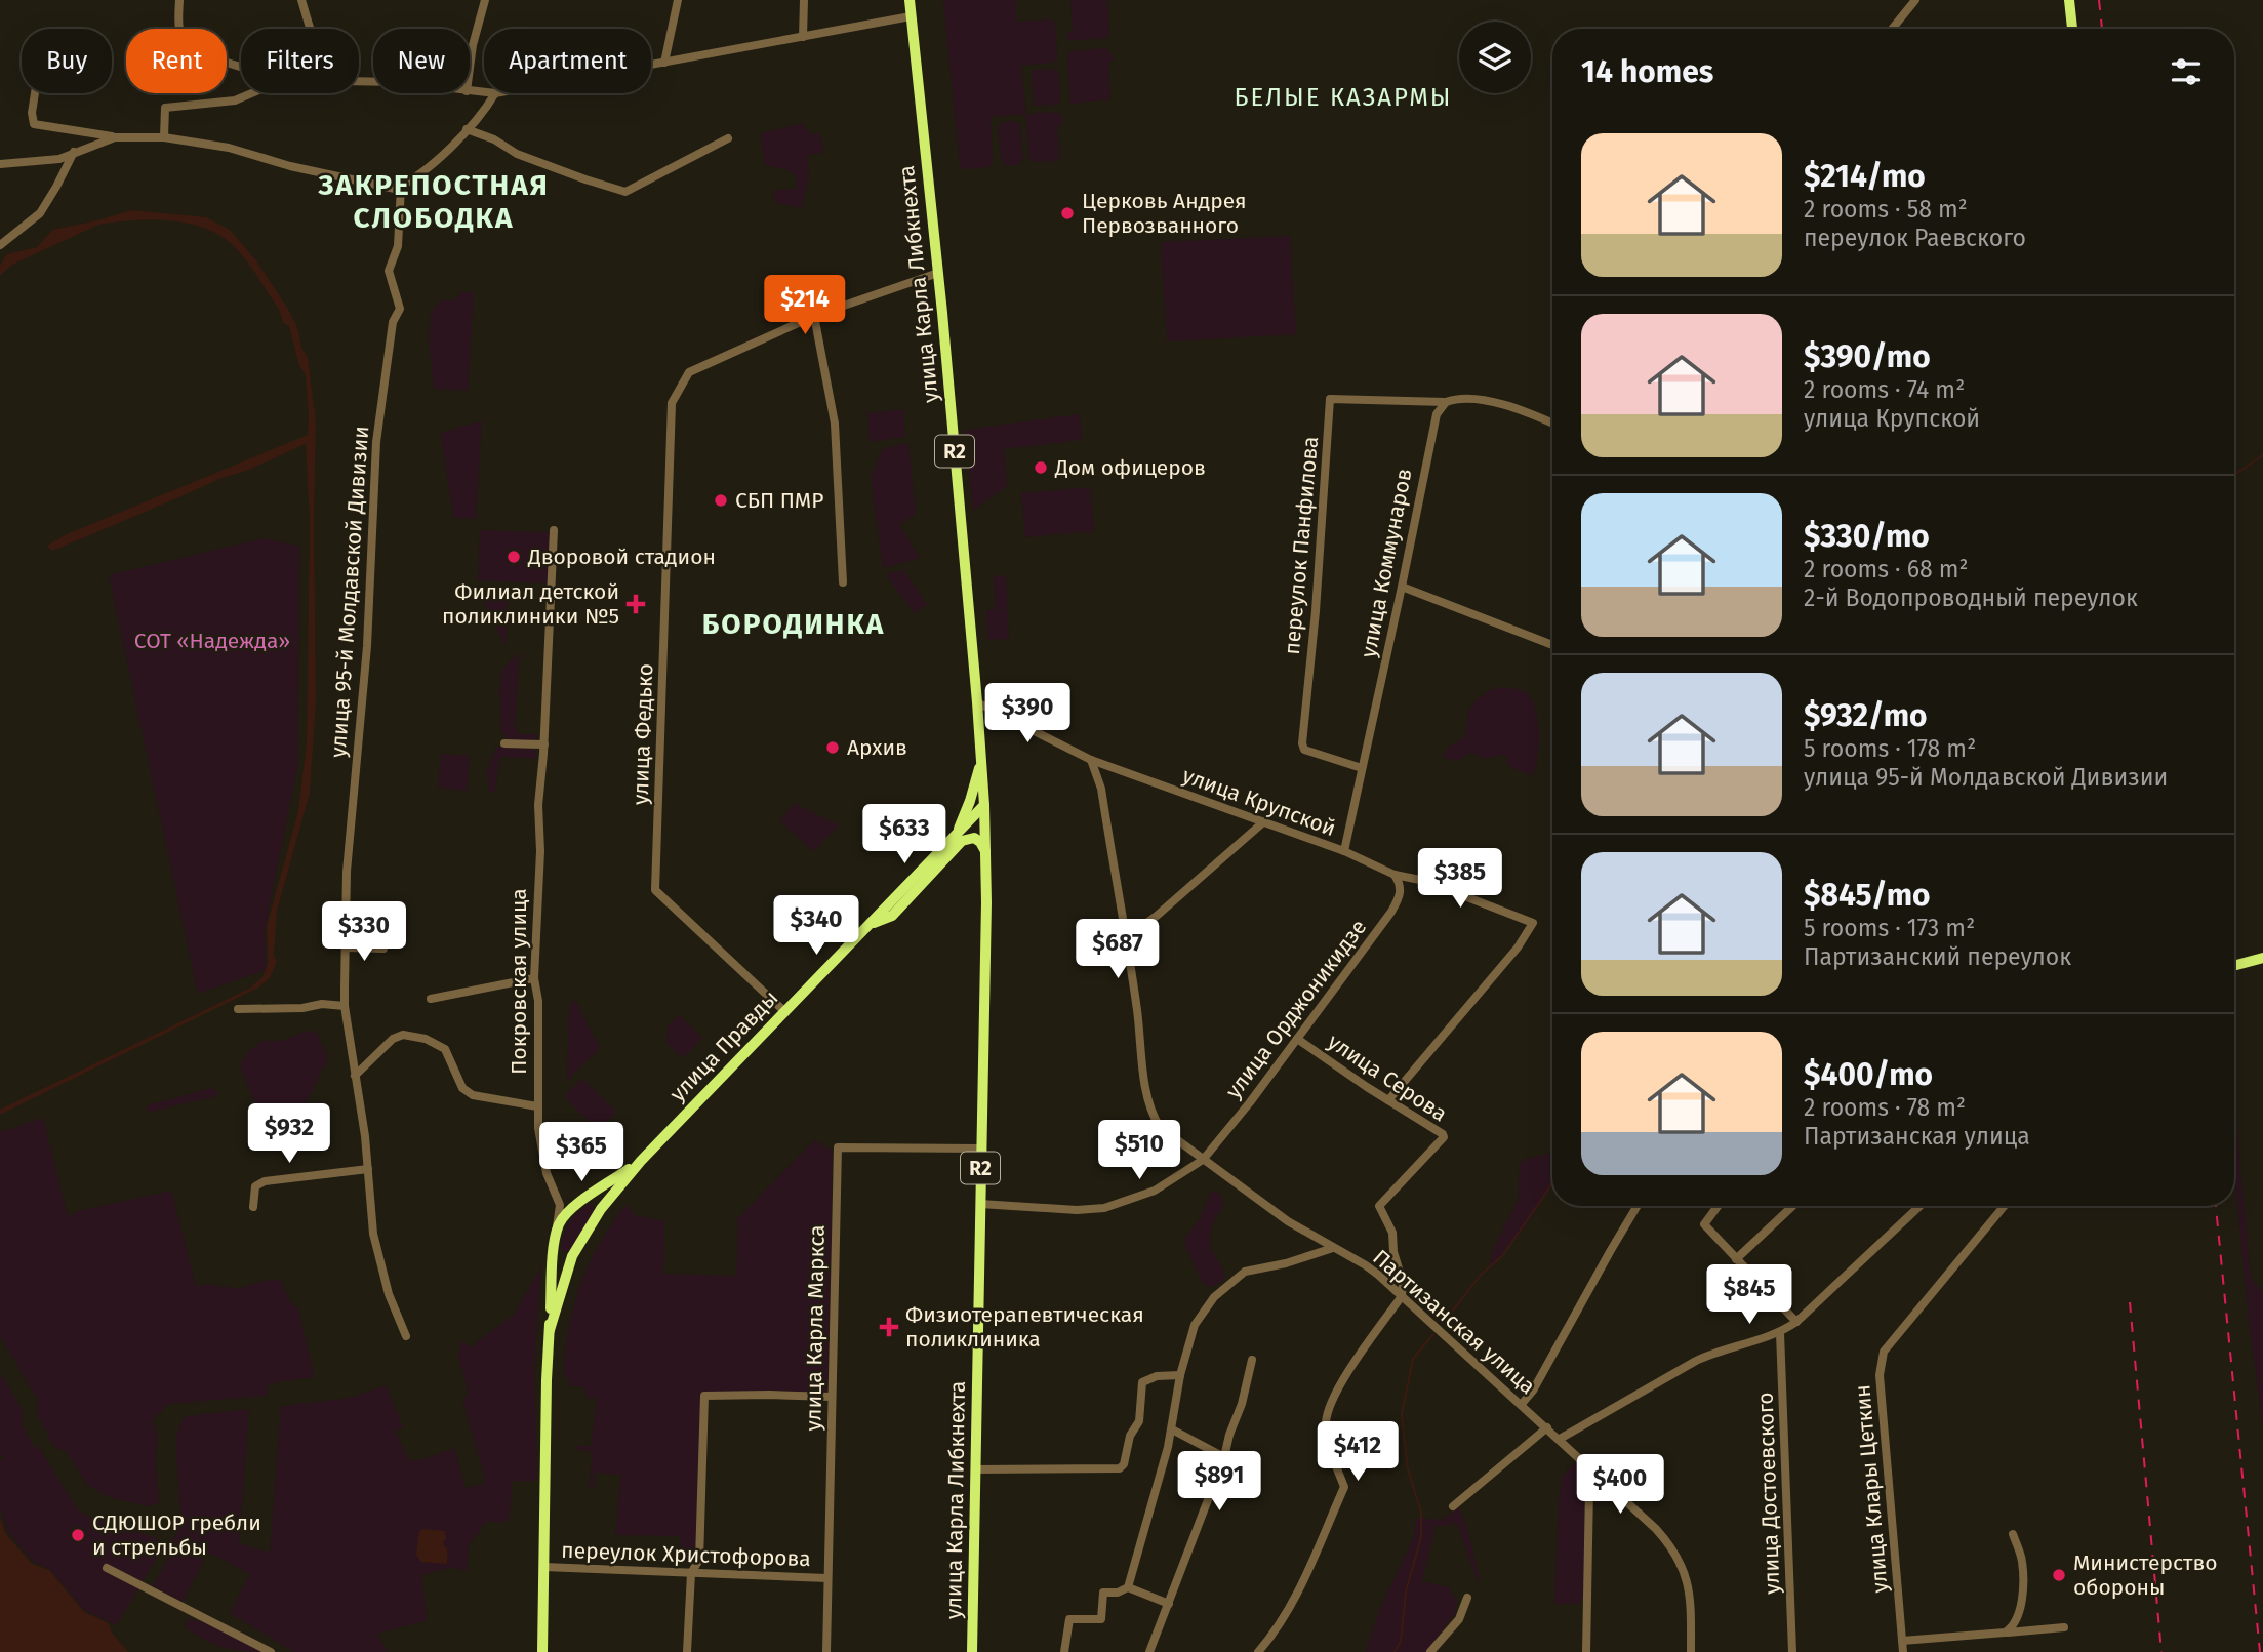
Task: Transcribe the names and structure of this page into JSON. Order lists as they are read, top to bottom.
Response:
{
  "streets": {
    "main road": ["улица Карла Либкнехта", "R2", "улица Правды"],
    "street": [
      "переулок Панфилова",
      "улица Коммунаров",
      "улица 95-й Молдавской Дивизии",
      "улица Федько",
      "улица Крупской",
      "Покровская улица",
      "улица Орджоникидзе",
      "улица Серова",
      "Партизанская улица",
      "улица Карла Маркса",
      "улица Клары Цеткин",
      "улица Достоевского",
      "переулок Христофорова"
    ]
  },
  "crossings": [
    ["улица Карла Либкнехта", "улица Крупской"],
    ["улица Карла Либкнехта", "улица Орджоникидзе"],
    ["улица Карла Либкнехта", "улица Правды"],
    ["улица Карла Либкнехта", "улица Карла Маркса"],
    ["переулок Панфилова", "улица Коммунаров"],
    ["улица Коммунаров", "улица Крупской"],
    ["улица Федько", "улица Правды"],
    ["улица Крупской", "улица Орджоникидзе"],
    ["улица Крупской", "улица Серова"],
    ["улица Крупской", "Партизанская улица"],
    ["улица Орджоникидзе", "улица Серова"],
    ["улица Орджоникидзе", "Партизанская улица"],
    ["улица Серова", "Партизанская улица"],
    ["улица Карла Маркса", "переулок Христофорова"]
  ],
  "districts": ["БЕЛЫЕ КАЗАРМЫ", "ЗАКРЕПОСТНАЯ СЛОБОДКА", "БОРОДИНКА"],
  "parks": ["СОТ «Надежда»"],
  "places": {
    "other": [
      "Церковь Андрея Первозванного",
      "Дом офицеров",
      "СБП ПМР",
      "Дворовой стадион",
      "Архив",
      "СДЮШОР гребли и стрельбы",
      "Министерство обороны"
    ],
    "health": ["Филиал детской поликлиники №5", "Физиотерапевтическая поликлиника"]
  },
  "page": {
    "chip": [
      "Buy",
      "Rent",
      "Filters",
      "New",
      "Apartment"
    ],
    "heading": "14 homes",
    "list": [
      {
        "name": "$214/mo",
        "note": "2 rooms · 58 m² · переулок Раевского"
      },
      {
        "name": "$390/mo",
        "note": "2 rooms · 74 m² · улица Крупской"
      },
      {
        "name": "$330/mo",
        "note": "2 rooms · 68 m² · 2-й Водопроводный переулок"
      },
      {
        "name": "$932/mo",
        "note": "5 rooms · 178 m² · улица 95-й Молдавской Дивизии"
      },
      {
        "name": "$845/mo",
        "note": "5 rooms · 173 m² · Партизанский переулок"
      },
      {
        "name": "$400/mo",
        "note": "2 rooms · 78 m² · Партизанская улица"
      }
    ],
    "price": [
      "$214",
      "$390",
      "$633",
      "$385",
      "$340",
      "$330",
      "$687",
      "$932",
      "$510",
      "$365",
      "$845",
      "$412",
      "$891",
      "$400"
    ]
  }
}
